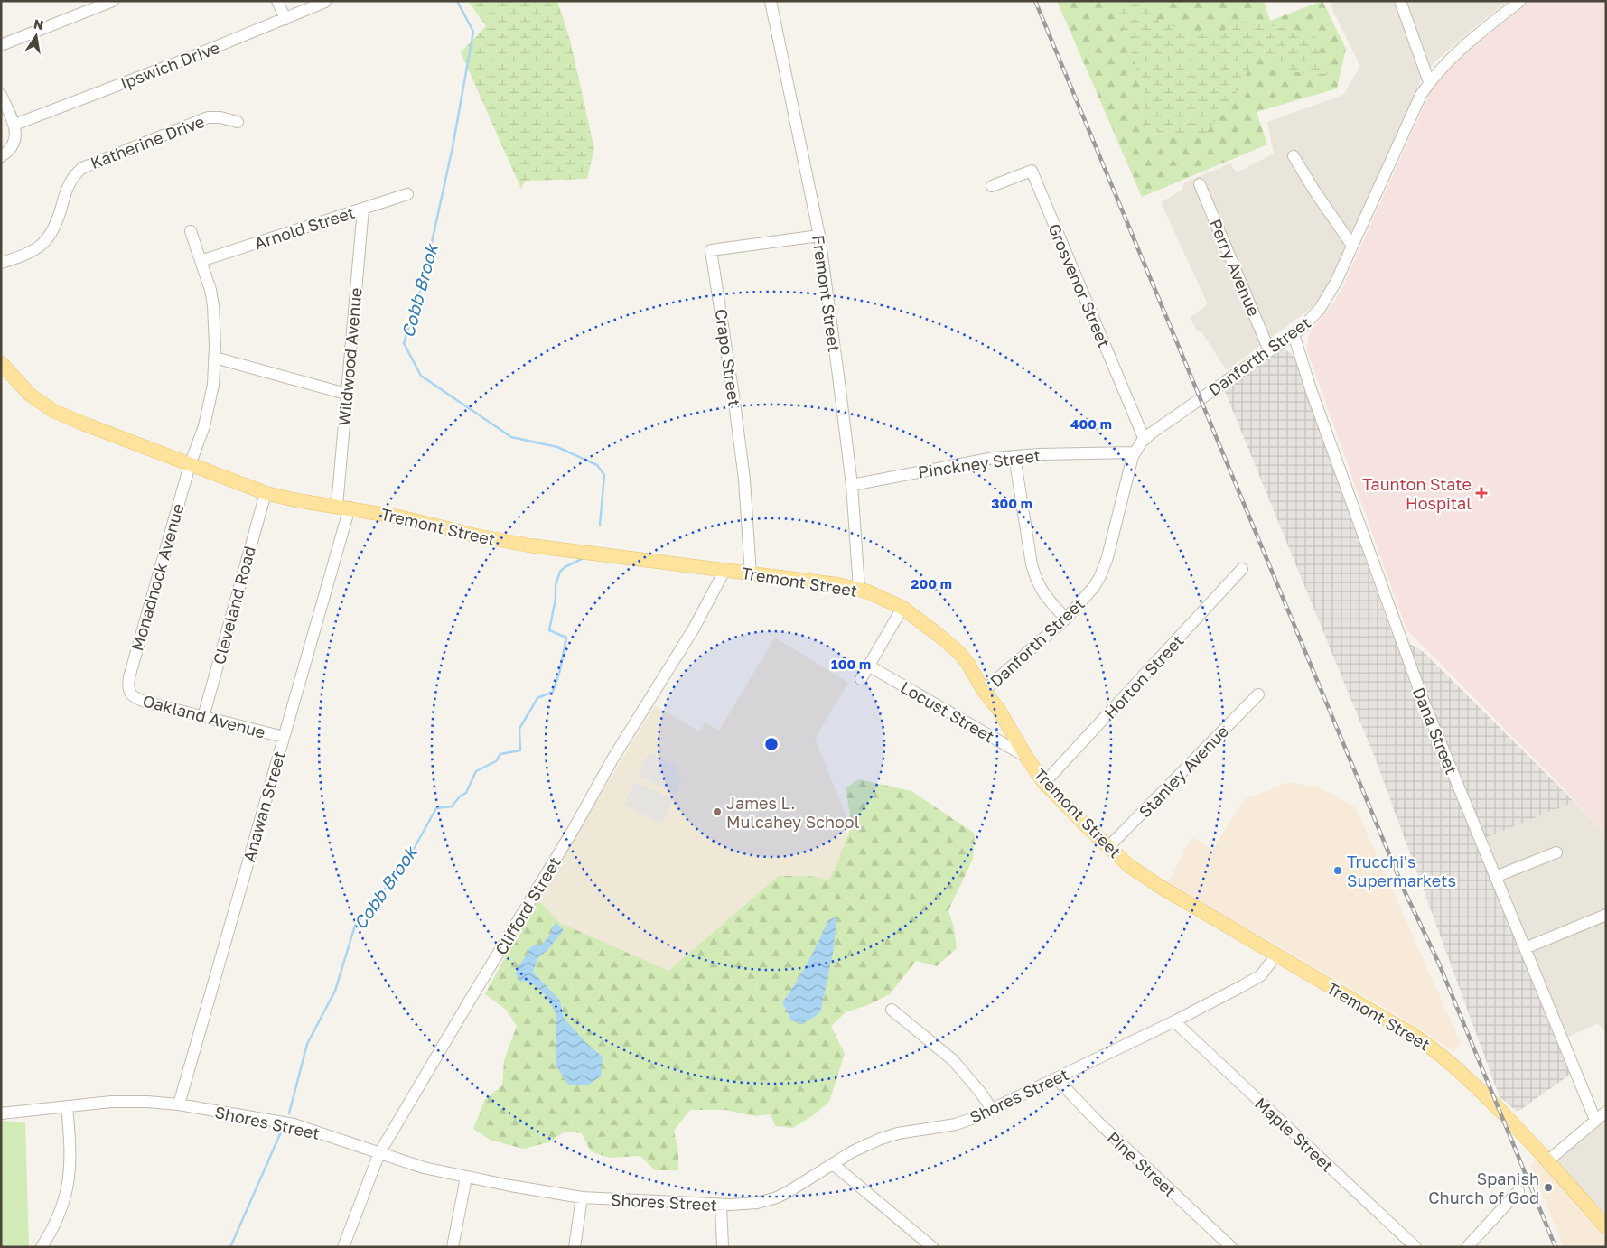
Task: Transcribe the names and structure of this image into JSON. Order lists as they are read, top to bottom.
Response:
{
  "streets": {
    "main road": ["Tremont Street"],
    "street": [
      "Ipswich Drive",
      "Katherine Drive",
      "Arnold Street",
      "Perry Avenue",
      "Grosvenor Street",
      "Fremont Street",
      "Danforth Street",
      "Wildwood Avenue",
      "Crapo Street",
      "Pinckney Street",
      "Monadnock Avenue",
      "Cleveland Road",
      "Horton Street",
      "Locust Street",
      "Oakland Avenue",
      "Dana Street",
      "Stanley Avenue",
      "Anawan Street",
      "Clifford Street",
      "Shores Street",
      "Maple Street",
      "Pine Street"
    ]
  },
  "crossings": [
    ["Arnold Street", "Wildwood Avenue"],
    ["Arnold Street", "Monadnock Avenue"],
    ["Perry Avenue", "Danforth Street"],
    ["Grosvenor Street", "Danforth Street"],
    ["Fremont Street", "Crapo Street"],
    ["Fremont Street", "Pinckney Street"],
    ["Fremont Street", "Tremont Street"],
    ["Danforth Street", "Pinckney Street"],
    ["Danforth Street", "Tremont Street"],
    ["Danforth Street", "Dana Street"],
    ["Wildwood Avenue", "Tremont Street"],
    ["Wildwood Avenue", "Anawan Street"],
    ["Crapo Street", "Tremont Street"],
    ["Tremont Street", "Monadnock Avenue"],
    ["Tremont Street", "Cleveland Road"],
    ["Tremont Street", "Horton Street"],
    ["Tremont Street", "Locust Street"],
    ["Tremont Street", "Stanley Avenue"],
    ["Tremont Street", "Anawan Street"],
    ["Tremont Street", "Clifford Street"],
    ["Tremont Street", "Shores Street"],
    ["Monadnock Avenue", "Oakland Avenue"],
    ["Cleveland Road", "Oakland Avenue"],
    ["Oakland Avenue", "Anawan Street"],
    ["Anawan Street", "Shores Street"],
    ["Clifford Street", "Shores Street"],
    ["Shores Street", "Maple Street"],
    ["Shores Street", "Pine Street"]
  ],
  "water": ["Cobb Brook"],
  "places": {
    "health": ["Taunton State Hospital"],
    "other": ["James L. Mulcahey School", "Trucchi's Supermarkets", "Spanish Church of God"]
  },
  "north": "top",
  "rings": [
    "400 m",
    "300 m",
    "200 m",
    "100 m"
  ]
}
